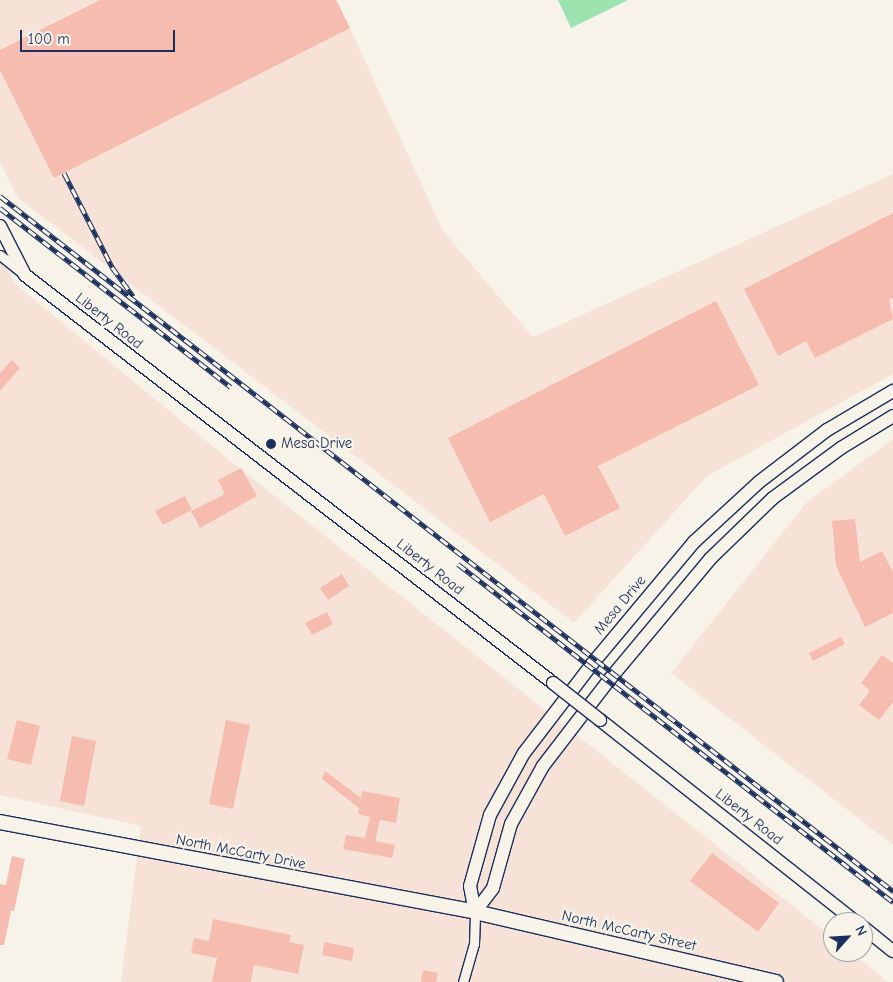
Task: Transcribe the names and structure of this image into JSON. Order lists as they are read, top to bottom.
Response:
{
  "streets": {
    "main road": [
      "Liberty Road",
      "Mesa Drive",
      "North McCarty Drive",
      "North McCarty Street"
    ]
  },
  "crossings": [
    ["Mesa Drive", "North McCarty Drive"],
    ["Mesa Drive", "North McCarty Street"],
    ["North McCarty Drive", "North McCarty Street"]
  ],
  "places": ["Mesa Drive"],
  "scale_bar": "100 m",
  "north": "top right"
}
